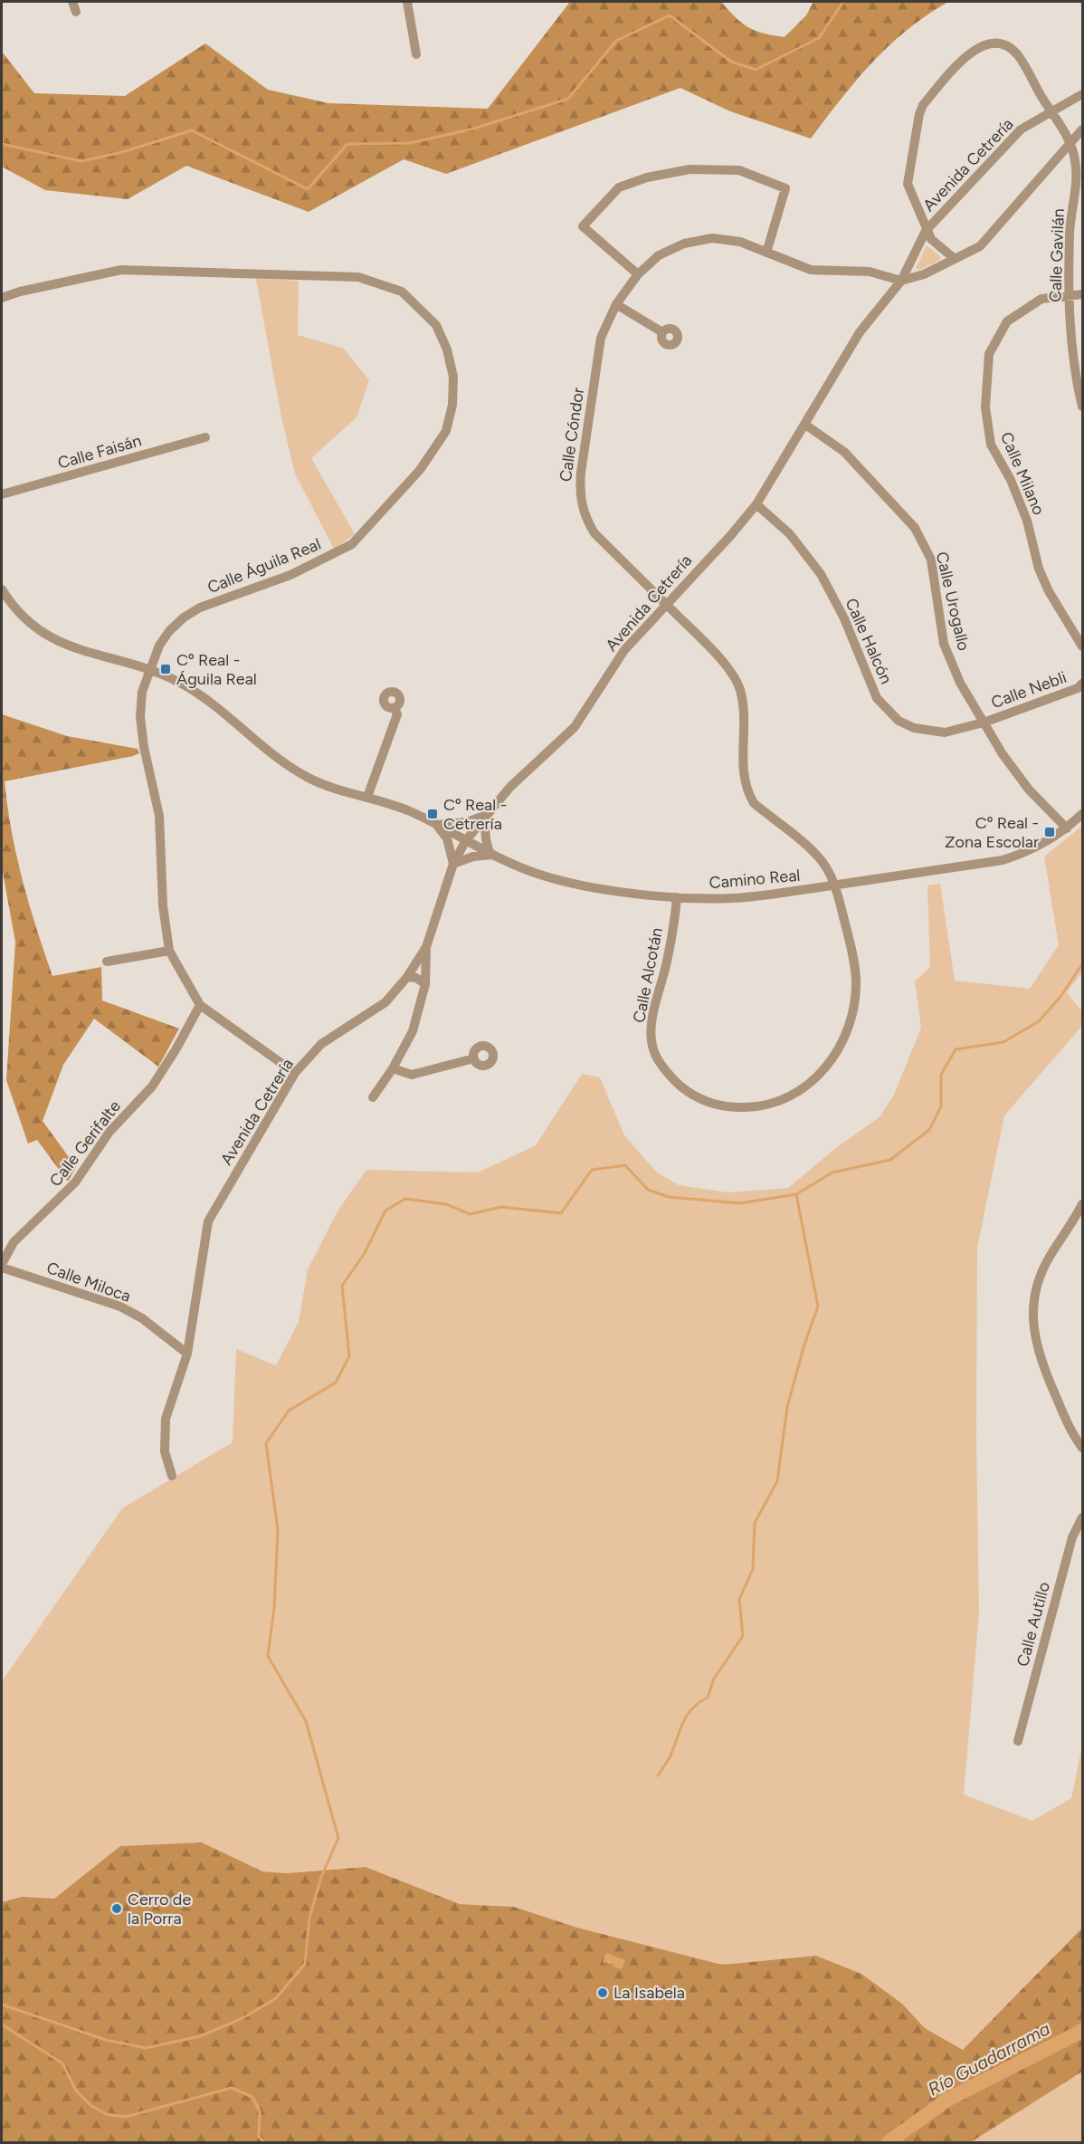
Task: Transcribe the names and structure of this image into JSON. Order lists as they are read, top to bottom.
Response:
{
  "streets": {
    "street": [
      "Avenida Cetrería",
      "Calle Gavilán",
      "Calle Cóndor",
      "Calle Faisán",
      "Calle Milano",
      "Calle Águila Real",
      "Calle Urogallo",
      "Calle Halcón",
      "Calle Nebli",
      "Camino Real",
      "Calle Alcotán",
      "Calle Gerifalte",
      "Calle Miloca",
      "Calle Autillo"
    ]
  },
  "crossings": [
    ["Avenida Cetrería", "Calle Gavilán"],
    ["Avenida Cetrería", "Calle Cóndor"],
    ["Avenida Cetrería", "Calle Águila Real"],
    ["Avenida Cetrería", "Calle Urogallo"],
    ["Avenida Cetrería", "Calle Halcón"],
    ["Avenida Cetrería", "Camino Real"],
    ["Avenida Cetrería", "Calle Miloca"],
    ["Calle Gavilán", "Calle Milano"],
    ["Calle Cóndor", "Camino Real"],
    ["Calle Cóndor", "Calle Alcotán"],
    ["Calle Águila Real", "Camino Real"],
    ["Calle Águila Real", "Calle Gerifalte"],
    ["Calle Urogallo", "Calle Halcón"],
    ["Calle Urogallo", "Calle Nebli"],
    ["Calle Urogallo", "Camino Real"],
    ["Calle Halcón", "Calle Nebli"],
    ["Camino Real", "Calle Alcotán"],
    ["Calle Gerifalte", "Calle Miloca"]
  ],
  "water": ["Río Guadarrama"],
  "places": {
    "transit": ["Cº Real - Águila Real", "Cº Real - Cetrería", "Cº Real - Zona Escolar"],
    "other": ["Cerro de la Porra", "La Isabela"]
  }
}
